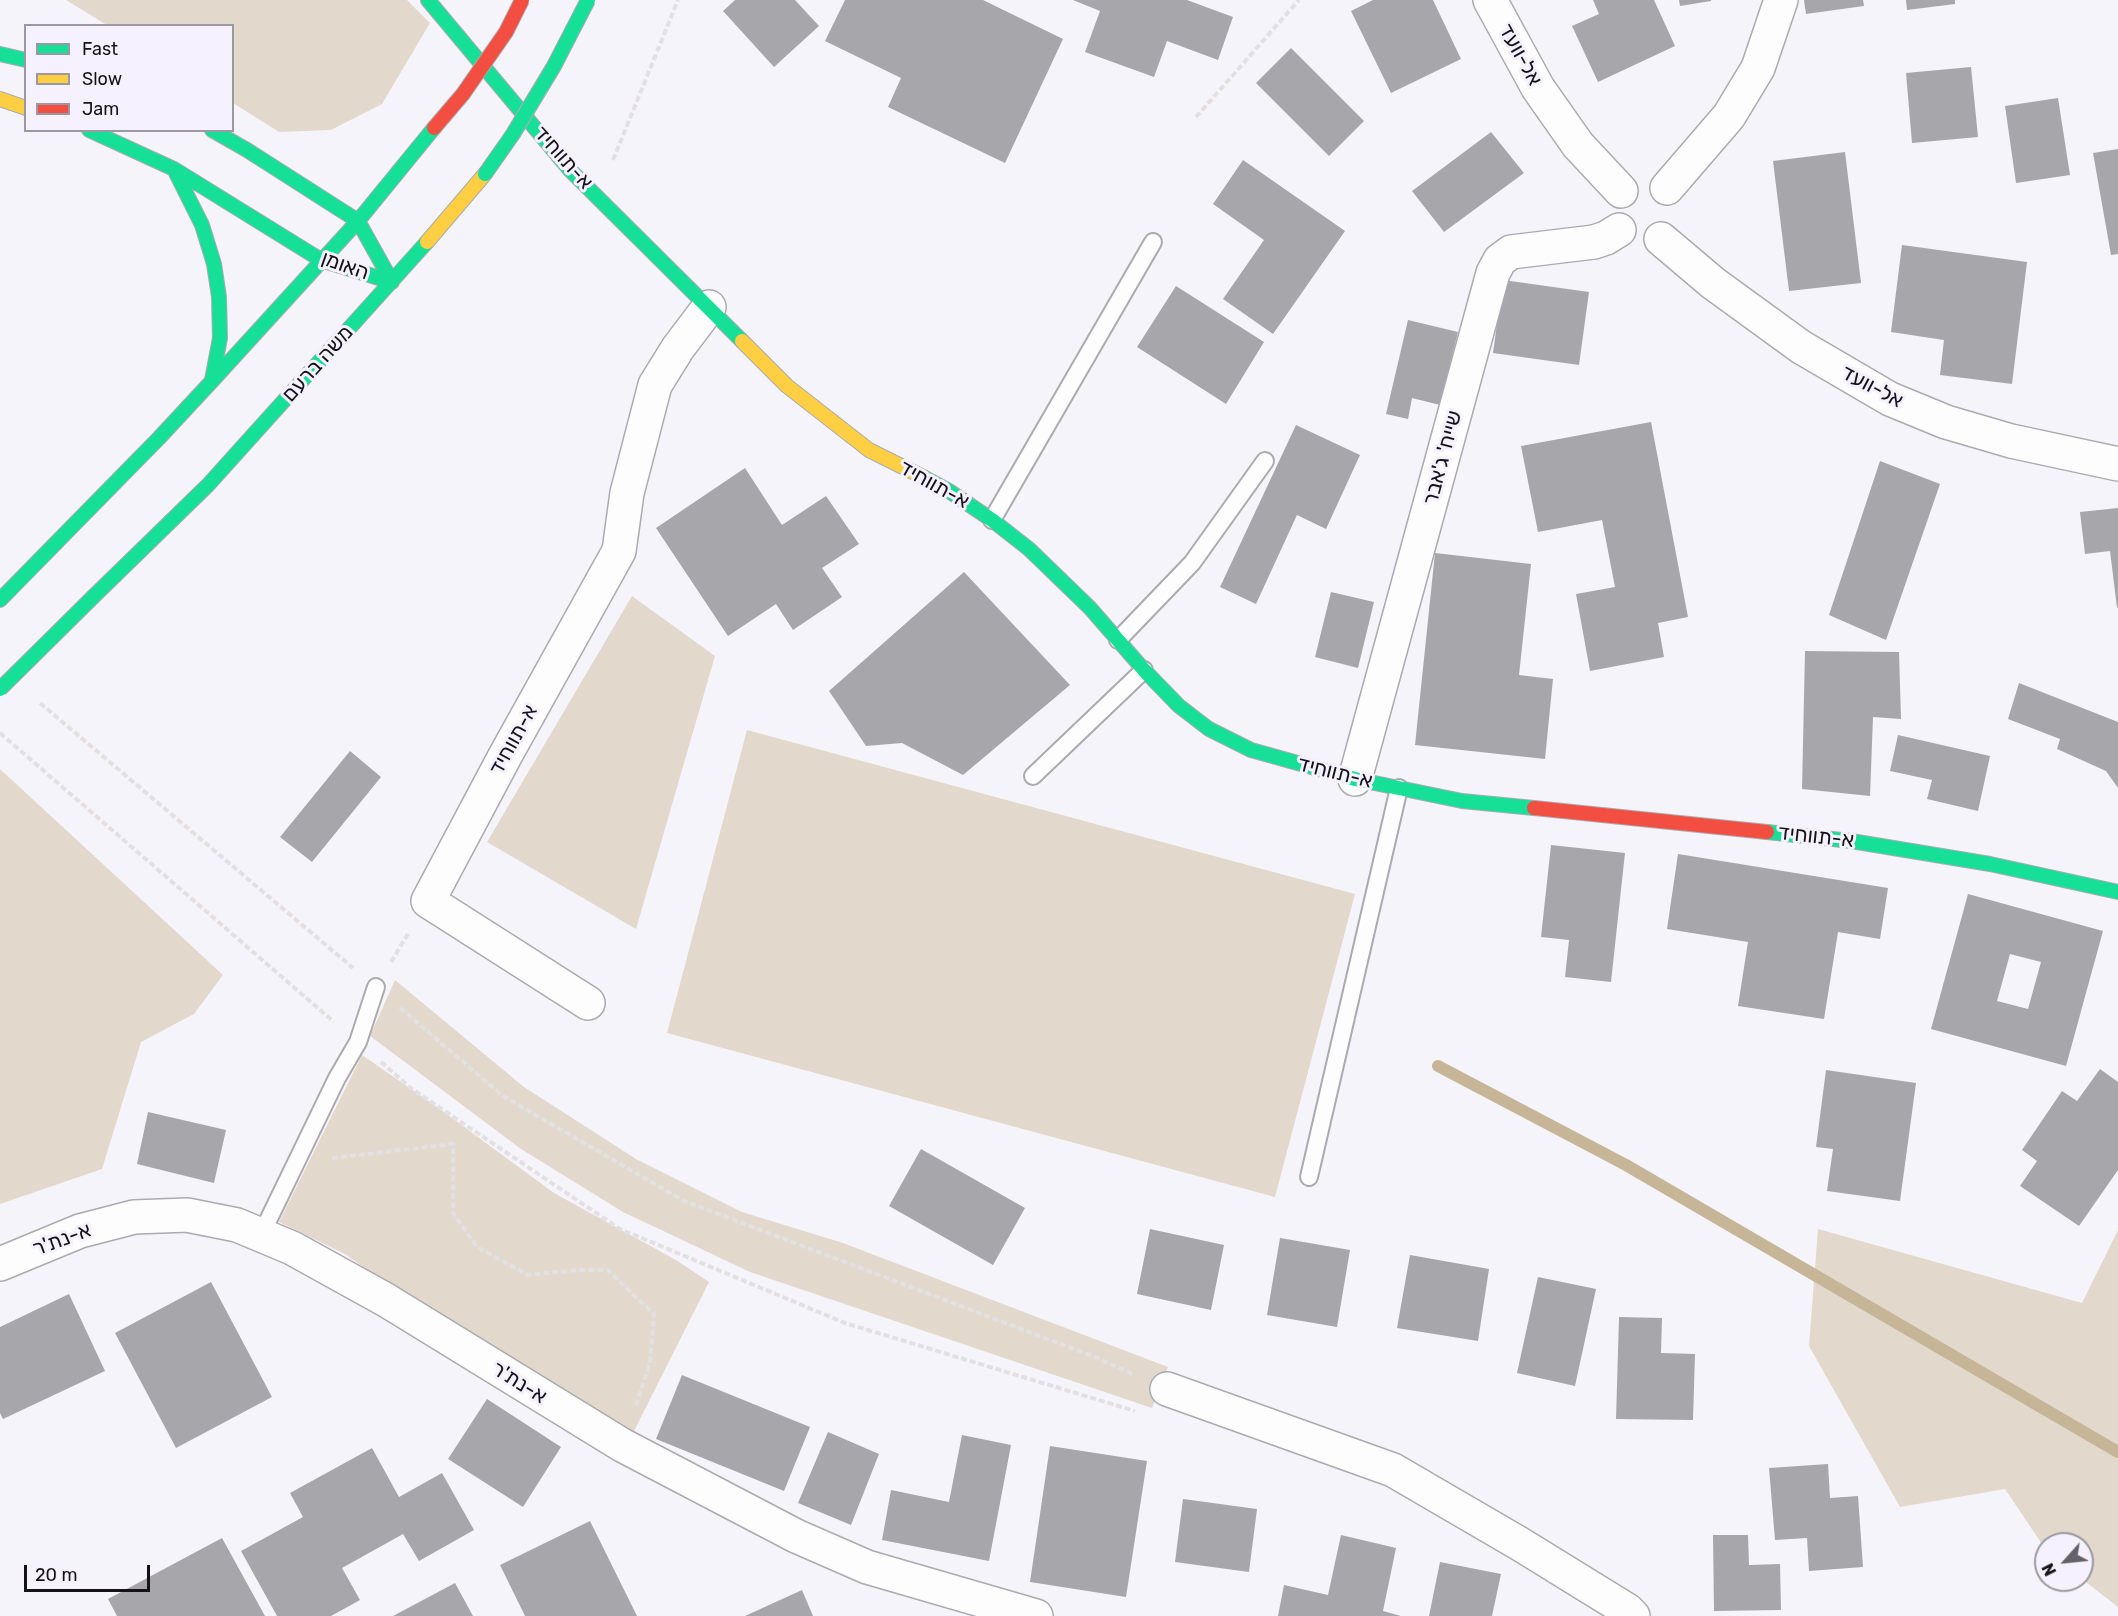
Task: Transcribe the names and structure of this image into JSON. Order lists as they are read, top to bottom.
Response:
{
  "streets": {
    "street": [
      "אל-וועד",
      "א-תווחיד",
      "האומן",
      "משה ברעם",
      "שייח' ג'אבר",
      "א-נת'ר"
    ]
  },
  "crossings": [
    ["אל-וועד", "שייח' ג'אבר"],
    ["א-תווחיד", "שייח' ג'אבר"],
    ["האומן", "משה ברעם"]
  ],
  "legend": ["Fast", "Slow", "Jam"],
  "scale_bar": "20 m",
  "north": "bottom left"
}
